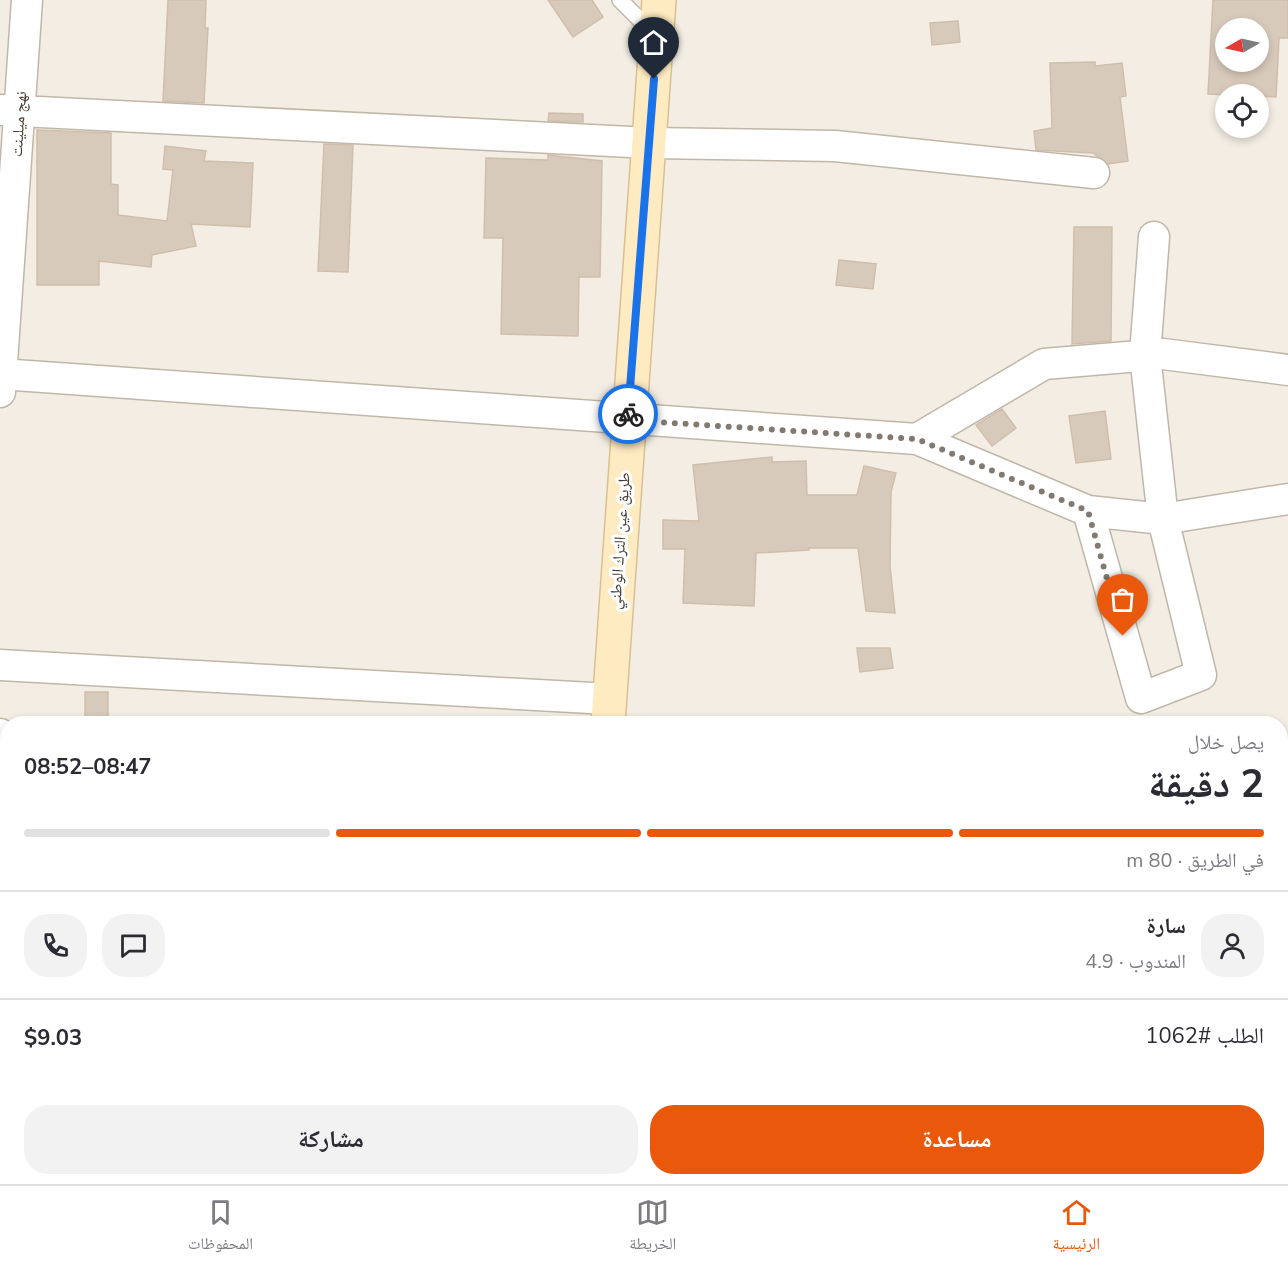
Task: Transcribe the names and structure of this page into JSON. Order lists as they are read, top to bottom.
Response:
{
  "streets": {
    "main road": ["طريق عين الترك الوطني"],
    "street": ["نهج ميلينت"]
  },
  "north": "left",
  "page": {
    "heading": ["2 دقيقة", "يصل خلال", "08:47–08:52"],
    "panel": [
      "سارة",
      "المندوب · 4.9",
      "الطلب #1062",
      "$9.03"
    ],
    "bar": "في الطريق · 80 m",
    "buttons": ["مساعدة", "مشاركة"],
    "tabs": ["الرئيسية", "الخريطة", "المحفوظات"]
  }
}
